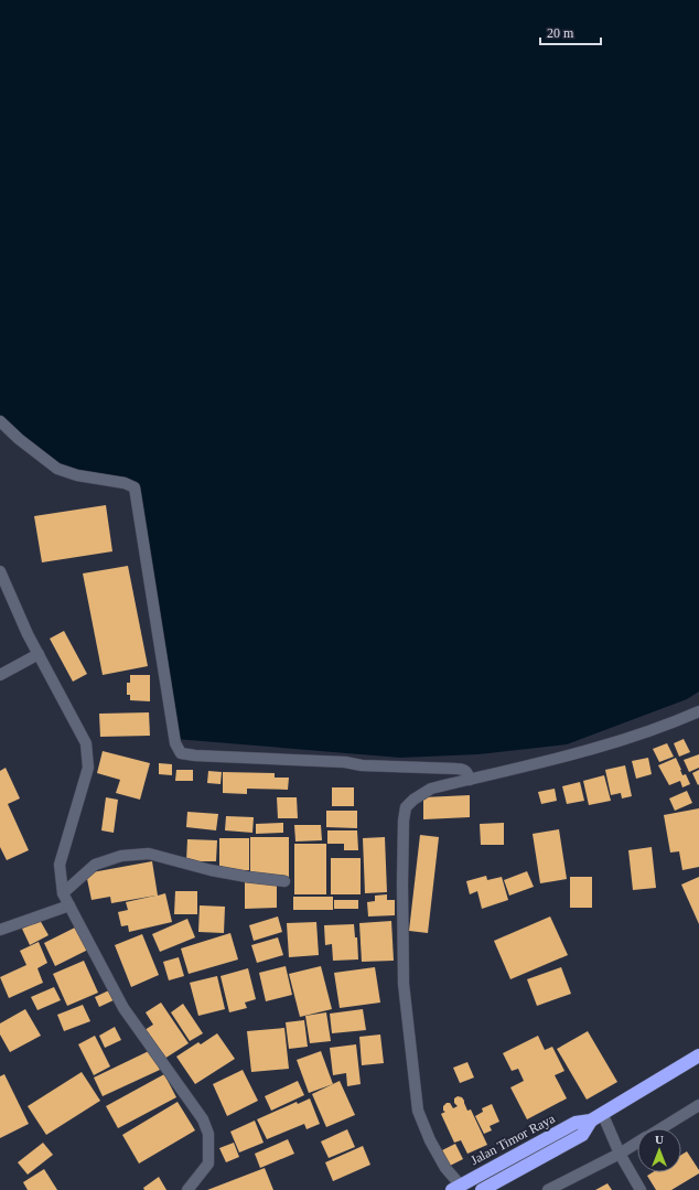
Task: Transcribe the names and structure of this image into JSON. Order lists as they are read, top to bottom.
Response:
{
  "streets": {
    "highway": ["Jalan Timor Raya"]
  },
  "scale_bar": "20 m",
  "north": "top"
}
